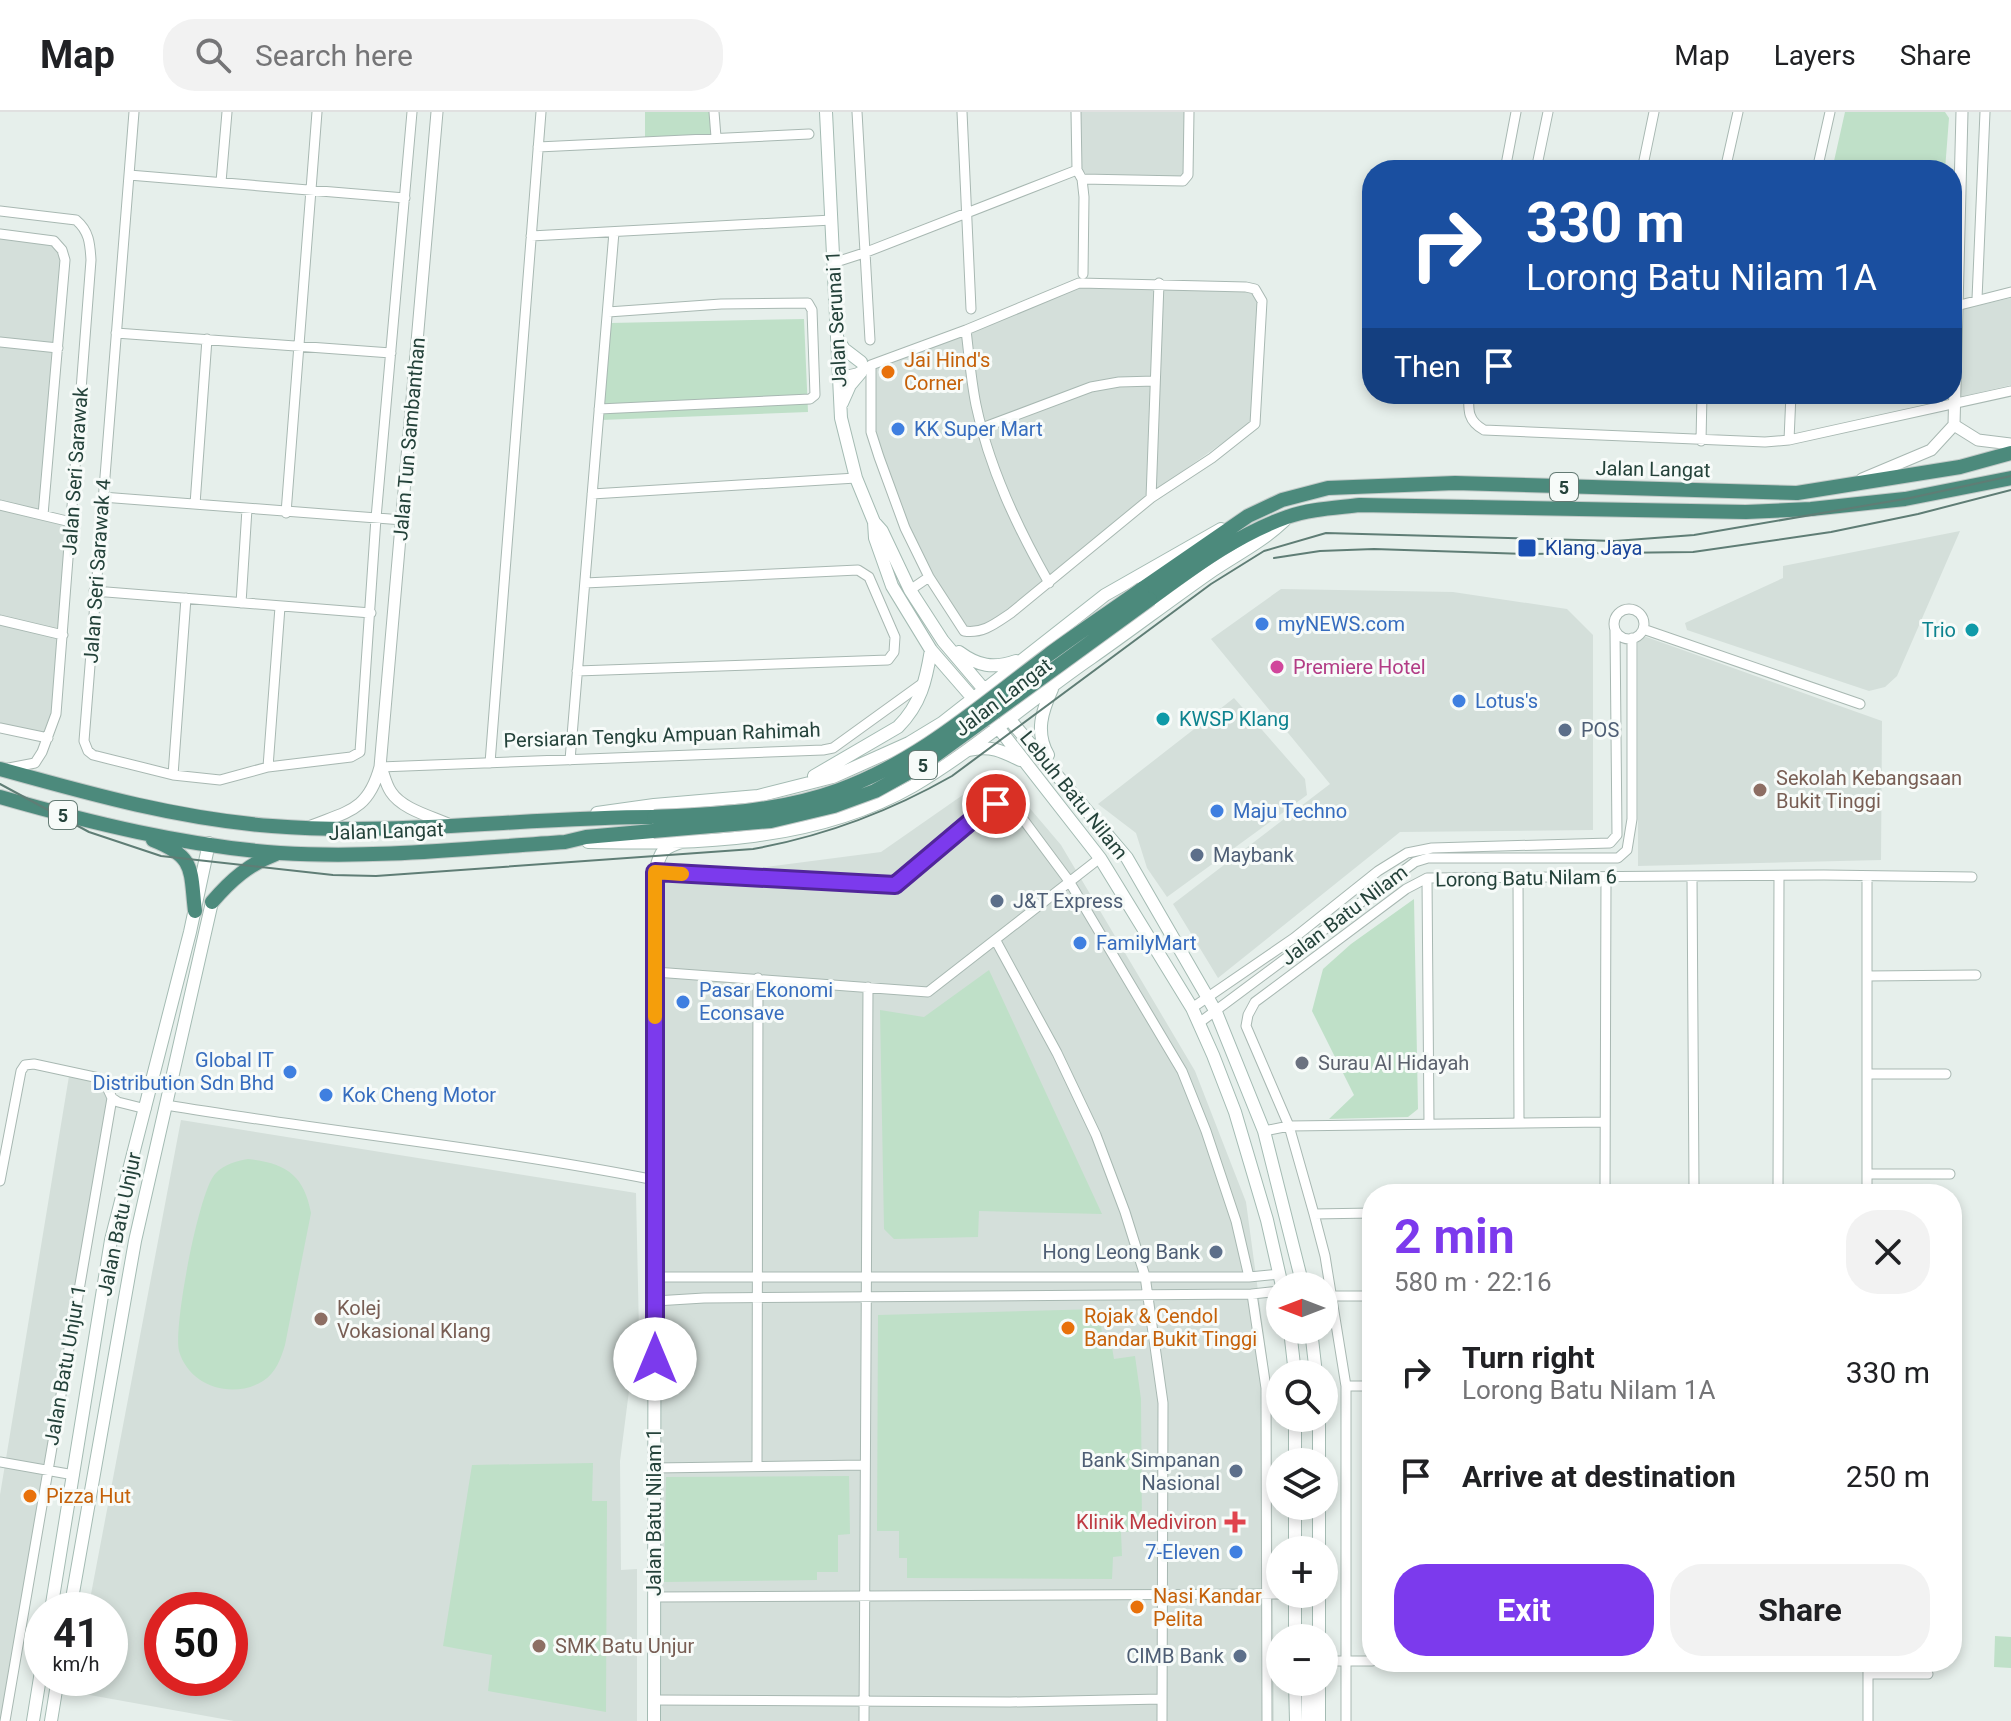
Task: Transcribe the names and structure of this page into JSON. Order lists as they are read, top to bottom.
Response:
{
  "streets": {
    "highway": ["Jalan Langat", "5"],
    "main road": [
      "Jalan Serunai 1",
      "Lebuh Batu Nilam",
      "Jalan Batu Unjur",
      "Jalan Batu Nilam 1"
    ],
    "street": [
      "Jalan Tun Sambanthan",
      "Jalan Seri Sarawak",
      "Jalan Seri Sarawak 4",
      "Persiaran Tengku Ampuan Rahimah",
      "Lorong Batu Nilam 6",
      "Jalan Batu Nilam",
      "Jalan Batu Unjur 1"
    ]
  },
  "crossings": [
    ["Jalan Serunai 1", "Lebuh Batu Nilam"],
    ["Jalan Tun Sambanthan", "5"],
    ["Jalan Tun Sambanthan", "Persiaran Tengku Ampuan Rahimah"],
    ["Jalan Langat", "5"],
    ["Jalan Langat", "Lebuh Batu Nilam"],
    ["Jalan Langat", "Jalan Batu Unjur"],
    ["Jalan Seri Sarawak", "5"],
    ["5", "Jalan Batu Unjur"],
    ["Lebuh Batu Nilam", "Jalan Batu Nilam"]
  ],
  "places": {
    "other": [
      "Jai Hind's Corner",
      "KK Super Mart",
      "myNEWS.com",
      "Trio",
      "Premiere Hotel",
      "Lotus's",
      "KWSP Klang",
      "POS",
      "Sekolah Kebangsaan Bukit Tinggi",
      "Maju Techno",
      "Maybank",
      "J&T Express",
      "FamilyMart",
      "Pasar Ekonomi Econsave",
      "Surau Al Hidayah",
      "Global IT Distribution Sdn Bhd",
      "Kok Cheng Motor",
      "Hong Leong Bank",
      "Kolej Vokasional Klang",
      "Rojak & Cendol Bandar Bukit Tinggi",
      "Bank Simpanan Nasional",
      "Pizza Hut",
      "7-Eleven",
      "Nasi Kandar Pelita",
      "SMK Batu Unjur",
      "CIMB Bank"
    ],
    "transit": ["Klang Jaya"],
    "health": ["Klinik Mediviron"]
  },
  "north": "left",
  "page": {
    "header": "Map",
    "search": "Search here",
    "nav": ["Map", "Layers", "Share"],
    "turn": ["330 m", "Lorong Batu Nilam 1A"],
    "then": "Then",
    "heading": ["2 min", "580 m · 22:16"],
    "map_buttons": ["+", "−"],
    "list": [
      {
        "name": "Turn right",
        "note": "Lorong Batu Nilam 1A",
        "value": "330 m"
      },
      {
        "name": "Arrive at destination",
        "value": "250 m"
      }
    ],
    "buttons": ["Exit", "Share"],
    "speed": "41 km/h",
    "limit": "50"
  }
}
